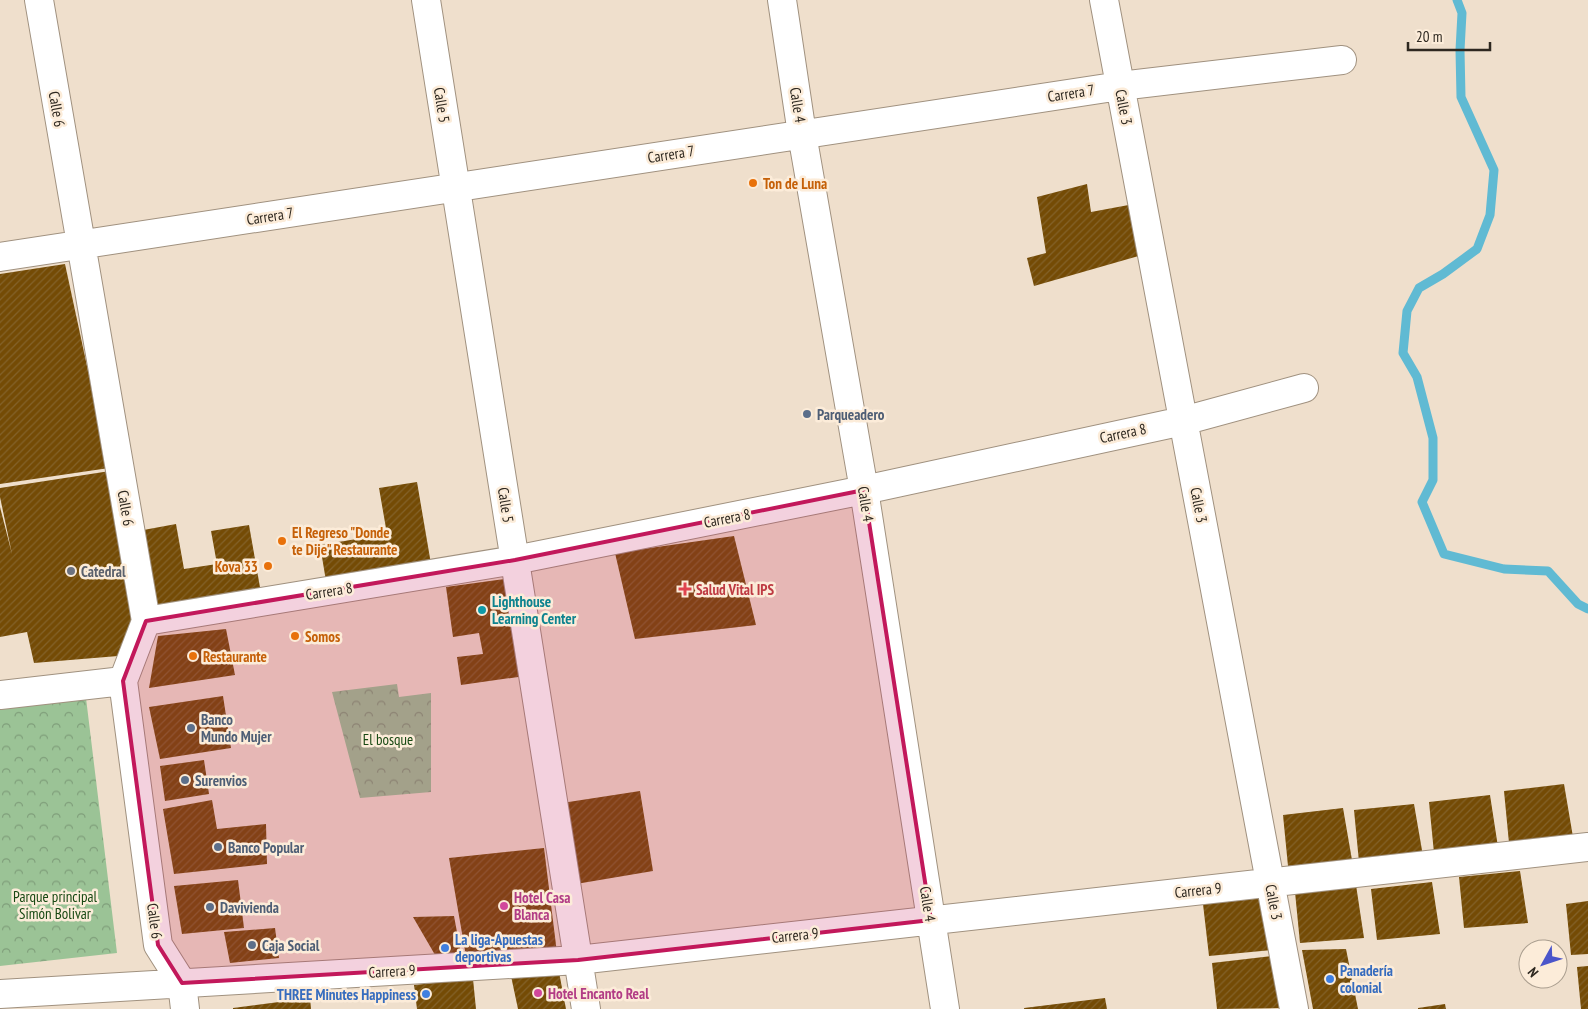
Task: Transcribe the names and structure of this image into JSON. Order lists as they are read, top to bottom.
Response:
{
  "streets": {
    "street": [
      "Carrera 7",
      "Calle 5",
      "Calle 4",
      "Calle 3",
      "Calle 6",
      "Carrera 8",
      "Carrera 9"
    ]
  },
  "crossings": [
    ["Carrera 7", "Calle 5"],
    ["Carrera 7", "Calle 4"],
    ["Carrera 7", "Calle 3"],
    ["Carrera 7", "Calle 6"],
    ["Calle 5", "Carrera 8"],
    ["Calle 5", "Carrera 9"],
    ["Calle 4", "Carrera 8"],
    ["Calle 4", "Carrera 9"],
    ["Calle 3", "Carrera 8"],
    ["Calle 3", "Carrera 9"],
    ["Calle 6", "Carrera 8"],
    ["Calle 6", "Carrera 9"]
  ],
  "parks": ["El bosque", "Parque principal Simón Bolivar"],
  "places": {
    "other": [
      "Ton de Luna",
      "Parqueadero",
      "El Regreso \"Donde te Dije\" Restaurante",
      "Kova 33",
      "Catedral",
      "Lighthouse Learning Center",
      "Somos",
      "Restaurante",
      "Banco Mundo Mujer",
      "Surenvios",
      "Banco Popular",
      "Hotel Casa Blanca",
      "Davivienda",
      "Caja Social",
      "La liga-Apuestas deportivas",
      "Panadería colonial",
      "Hotel Encanto Real",
      "THREE Minutes Happiness"
    ],
    "health": ["Salud Vital IPS"]
  },
  "scale_bar": "20 m",
  "north": "bottom left"
}
